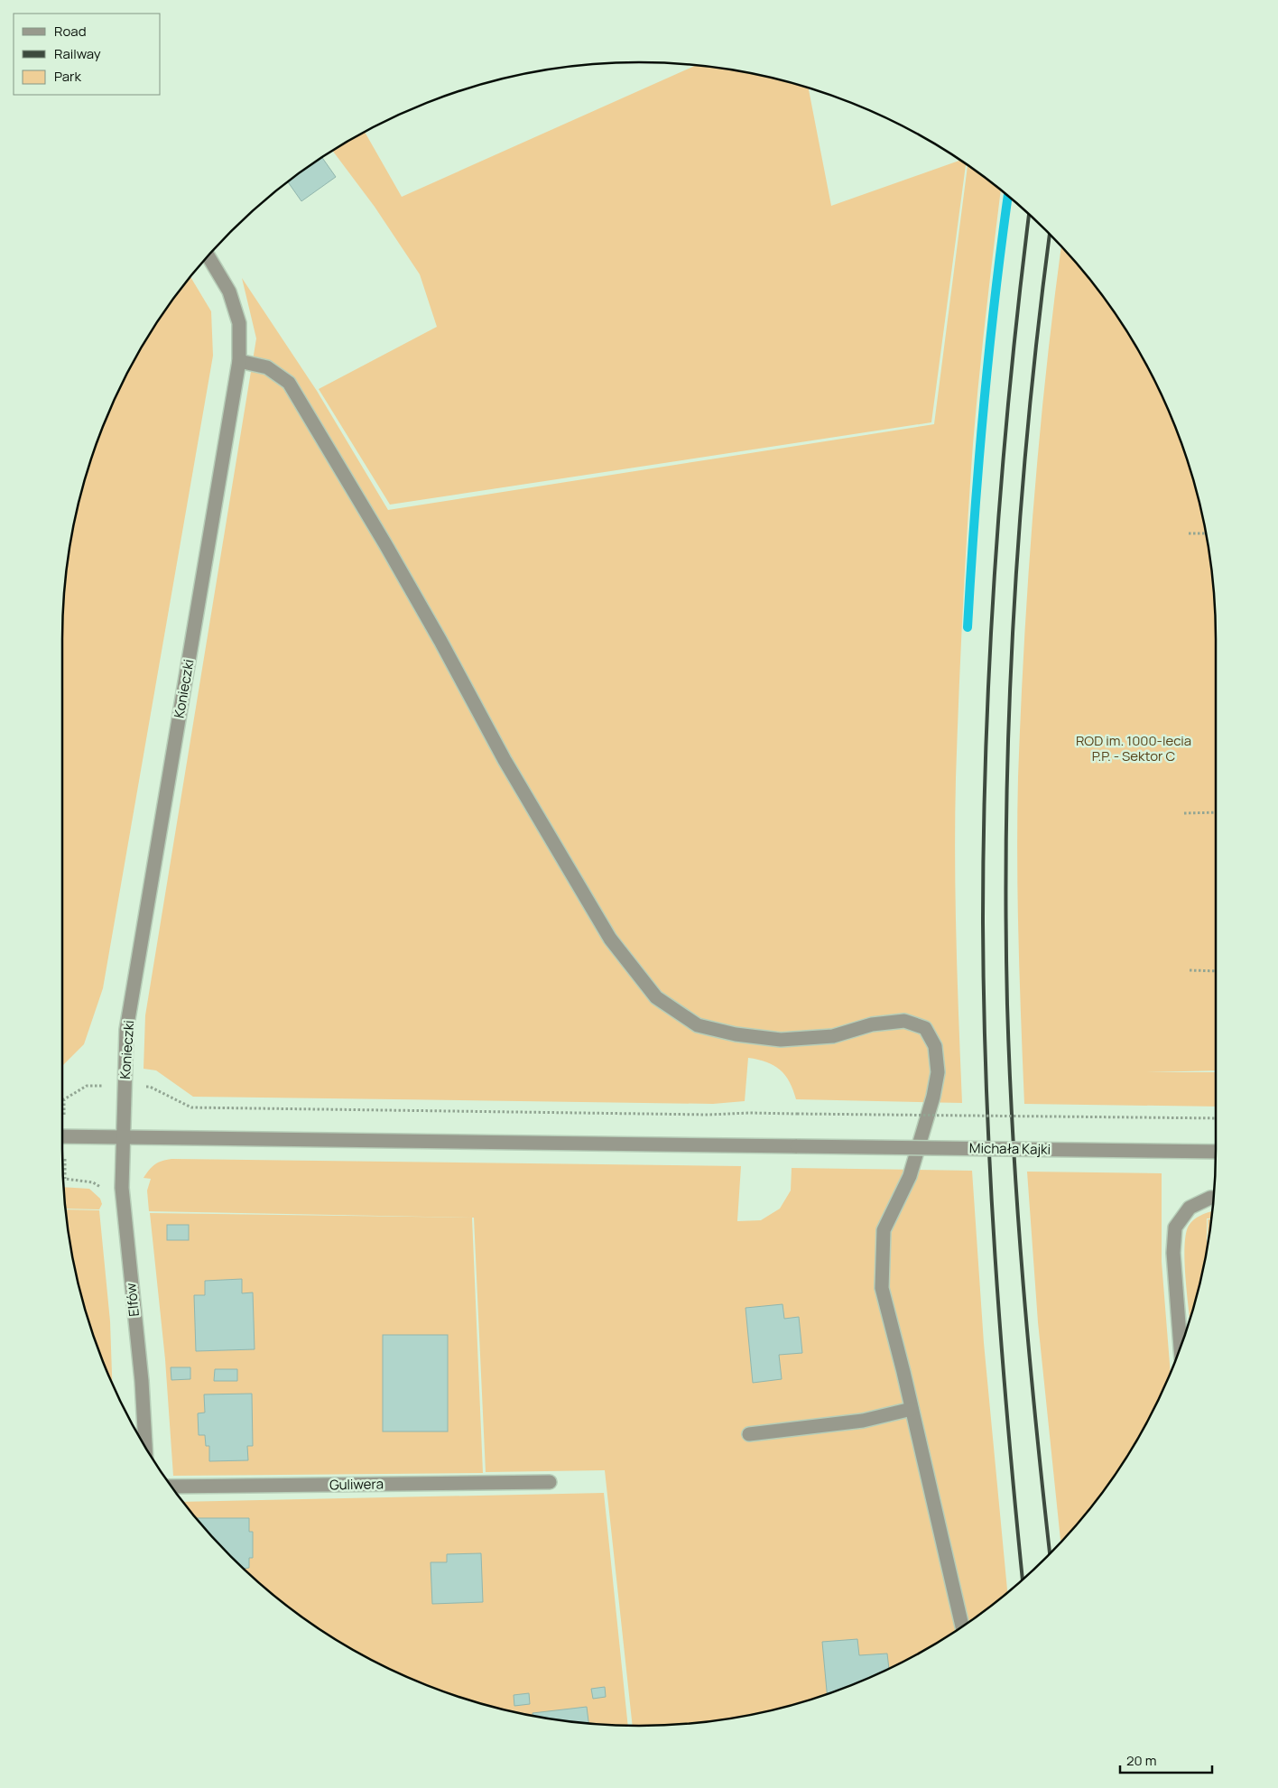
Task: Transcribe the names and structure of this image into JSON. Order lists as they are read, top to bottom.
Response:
{
  "streets": {
    "street": [
      "Konieczki",
      "Michała Kajki",
      "Elfów",
      "Guliwera"
    ]
  },
  "crossings": [
    ["Konieczki", "Michała Kajki"],
    ["Konieczki", "Elfów"],
    ["Michała Kajki", "Elfów"]
  ],
  "parks": ["ROD im. 1000-lecia P.P. - Sektor C"],
  "legend": ["Road", "Railway", "Park"],
  "scale_bar": "20 m"
}
